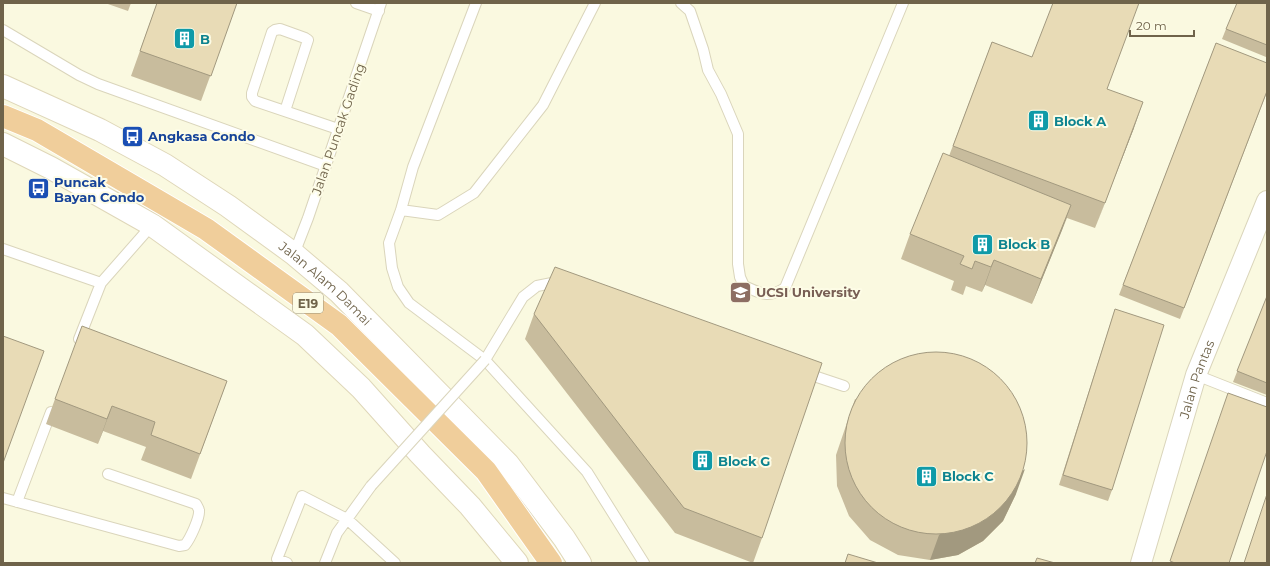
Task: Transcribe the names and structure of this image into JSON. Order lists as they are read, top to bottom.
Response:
{
  "streets": {
    "highway": ["E19"],
    "main road": ["Jalan Alam Damai"],
    "street": ["Jalan Pantas"],
    "lane": ["Jalan Puncak Gading"]
  },
  "crossings": [
    ["Jalan Puncak Gading", "Jalan Alam Damai"]
  ],
  "places": {
    "building": [
      "B",
      "Block A",
      "Block B",
      "Block G",
      "Block C"
    ],
    "bus stop": ["Angkasa Condo", "Puncak Bayan Condo"],
    "school or university": ["UCSI University"]
  },
  "scale_bar": "20 m"
}
